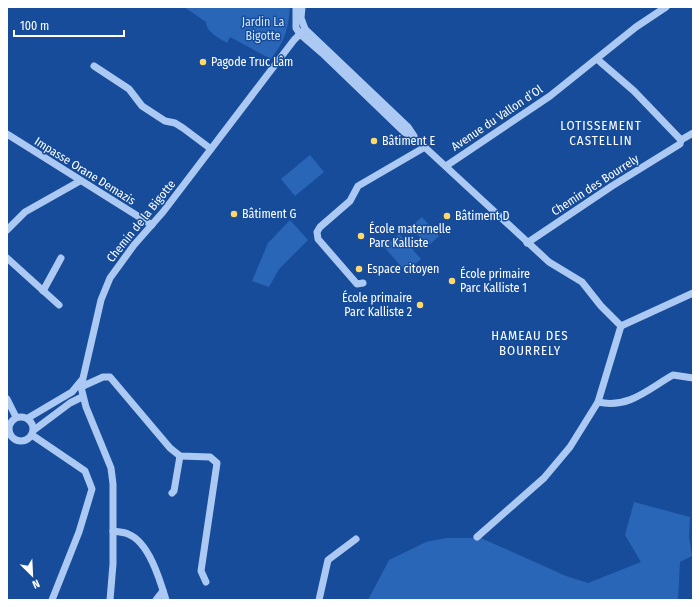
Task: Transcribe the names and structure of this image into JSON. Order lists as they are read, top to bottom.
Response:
{
  "streets": {
    "street": [
      "Avenue du Vallon d’Ol",
      "Impasse Orane Demazis",
      "Chemin des Bourrely",
      "Chemin de la Bigotte"
    ]
  },
  "crossings": [
    ["Impasse Orane Demazis", "Chemin de la Bigotte"]
  ],
  "districts": ["LOTISSEMENT CASTELLIN", "HAMEAU DES BOURRELY"],
  "parks": ["Jardin La Bigotte"],
  "places": [
    "Pagode Truc Lâm",
    "Bâtiment E",
    "Bâtiment G",
    "Bâtiment D",
    "École maternelle Parc Kalliste",
    "Espace citoyen",
    "École primaire Parc Kalliste 1",
    "École primaire Parc Kalliste 2"
  ],
  "scale_bar": "100 m",
  "north": "bottom right"
}
